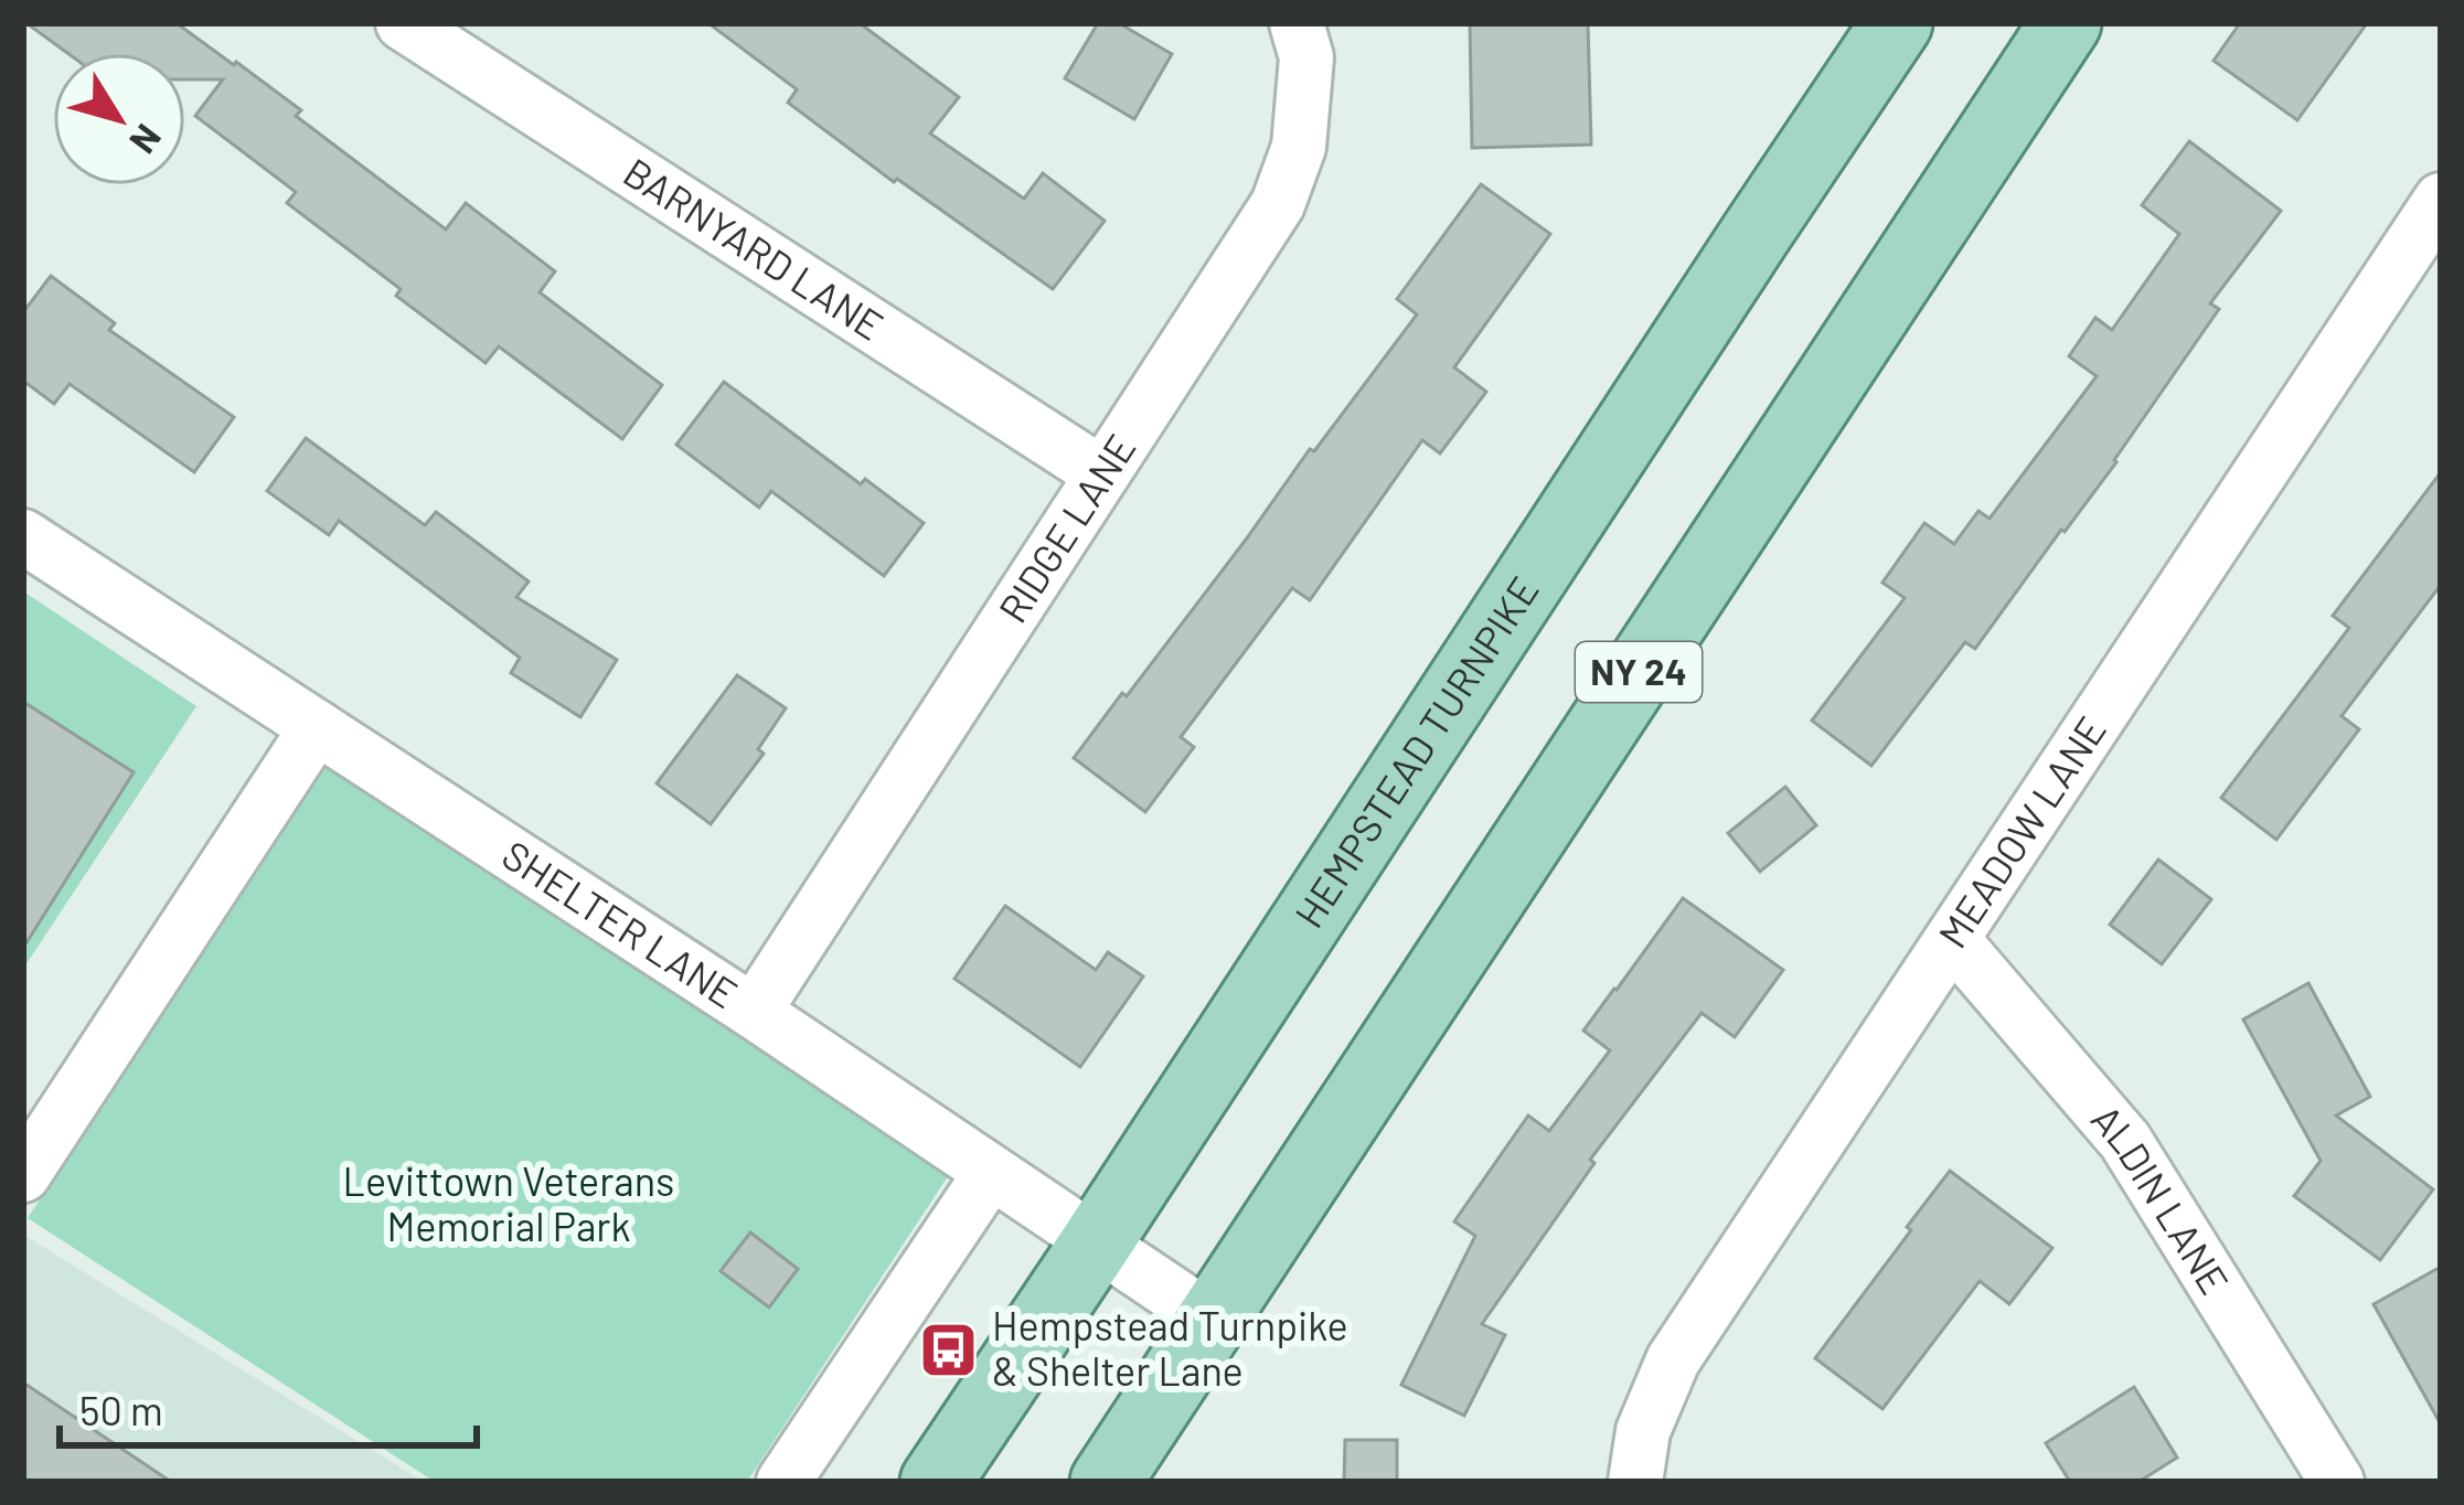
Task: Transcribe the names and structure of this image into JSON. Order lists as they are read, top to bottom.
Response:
{
  "streets": {
    "main road": ["NY 24", "HEMPSTEAD TURNPIKE"],
    "street": [
      "BARNYARD LANE",
      "RIDGE LANE",
      "MEADOW LANE",
      "SHELTER LANE",
      "ALDIN LANE"
    ]
  },
  "crossings": [
    ["BARNYARD LANE", "RIDGE LANE"],
    ["RIDGE LANE", "SHELTER LANE"],
    ["NY 24", "SHELTER LANE"],
    ["HEMPSTEAD TURNPIKE", "SHELTER LANE"],
    ["MEADOW LANE", "ALDIN LANE"]
  ],
  "parks": ["Levittown Veterans Memorial Park"],
  "places": {
    "bus stop": ["Hempstead Turnpike & Shelter Lane"]
  },
  "scale_bar": "50 m",
  "north": "bottom right"
}
